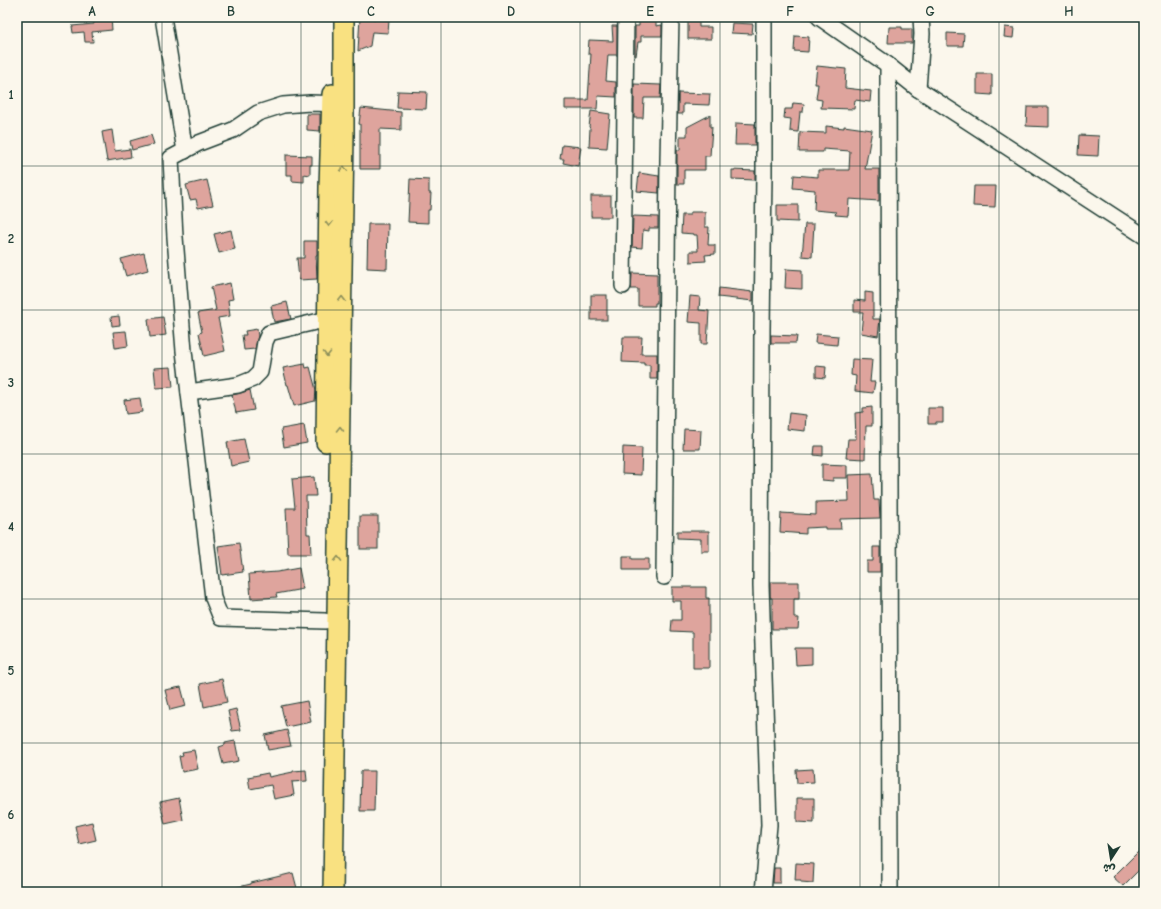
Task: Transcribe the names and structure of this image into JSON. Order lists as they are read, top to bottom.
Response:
{
  "north": "bottom",
  "grid": {
    "columns": [
      "A",
      "B",
      "C",
      "D",
      "E",
      "F",
      "G",
      "H"
    ],
    "rows": [
      "1",
      "2",
      "3",
      "4",
      "5",
      "6"
    ]
  }
}
